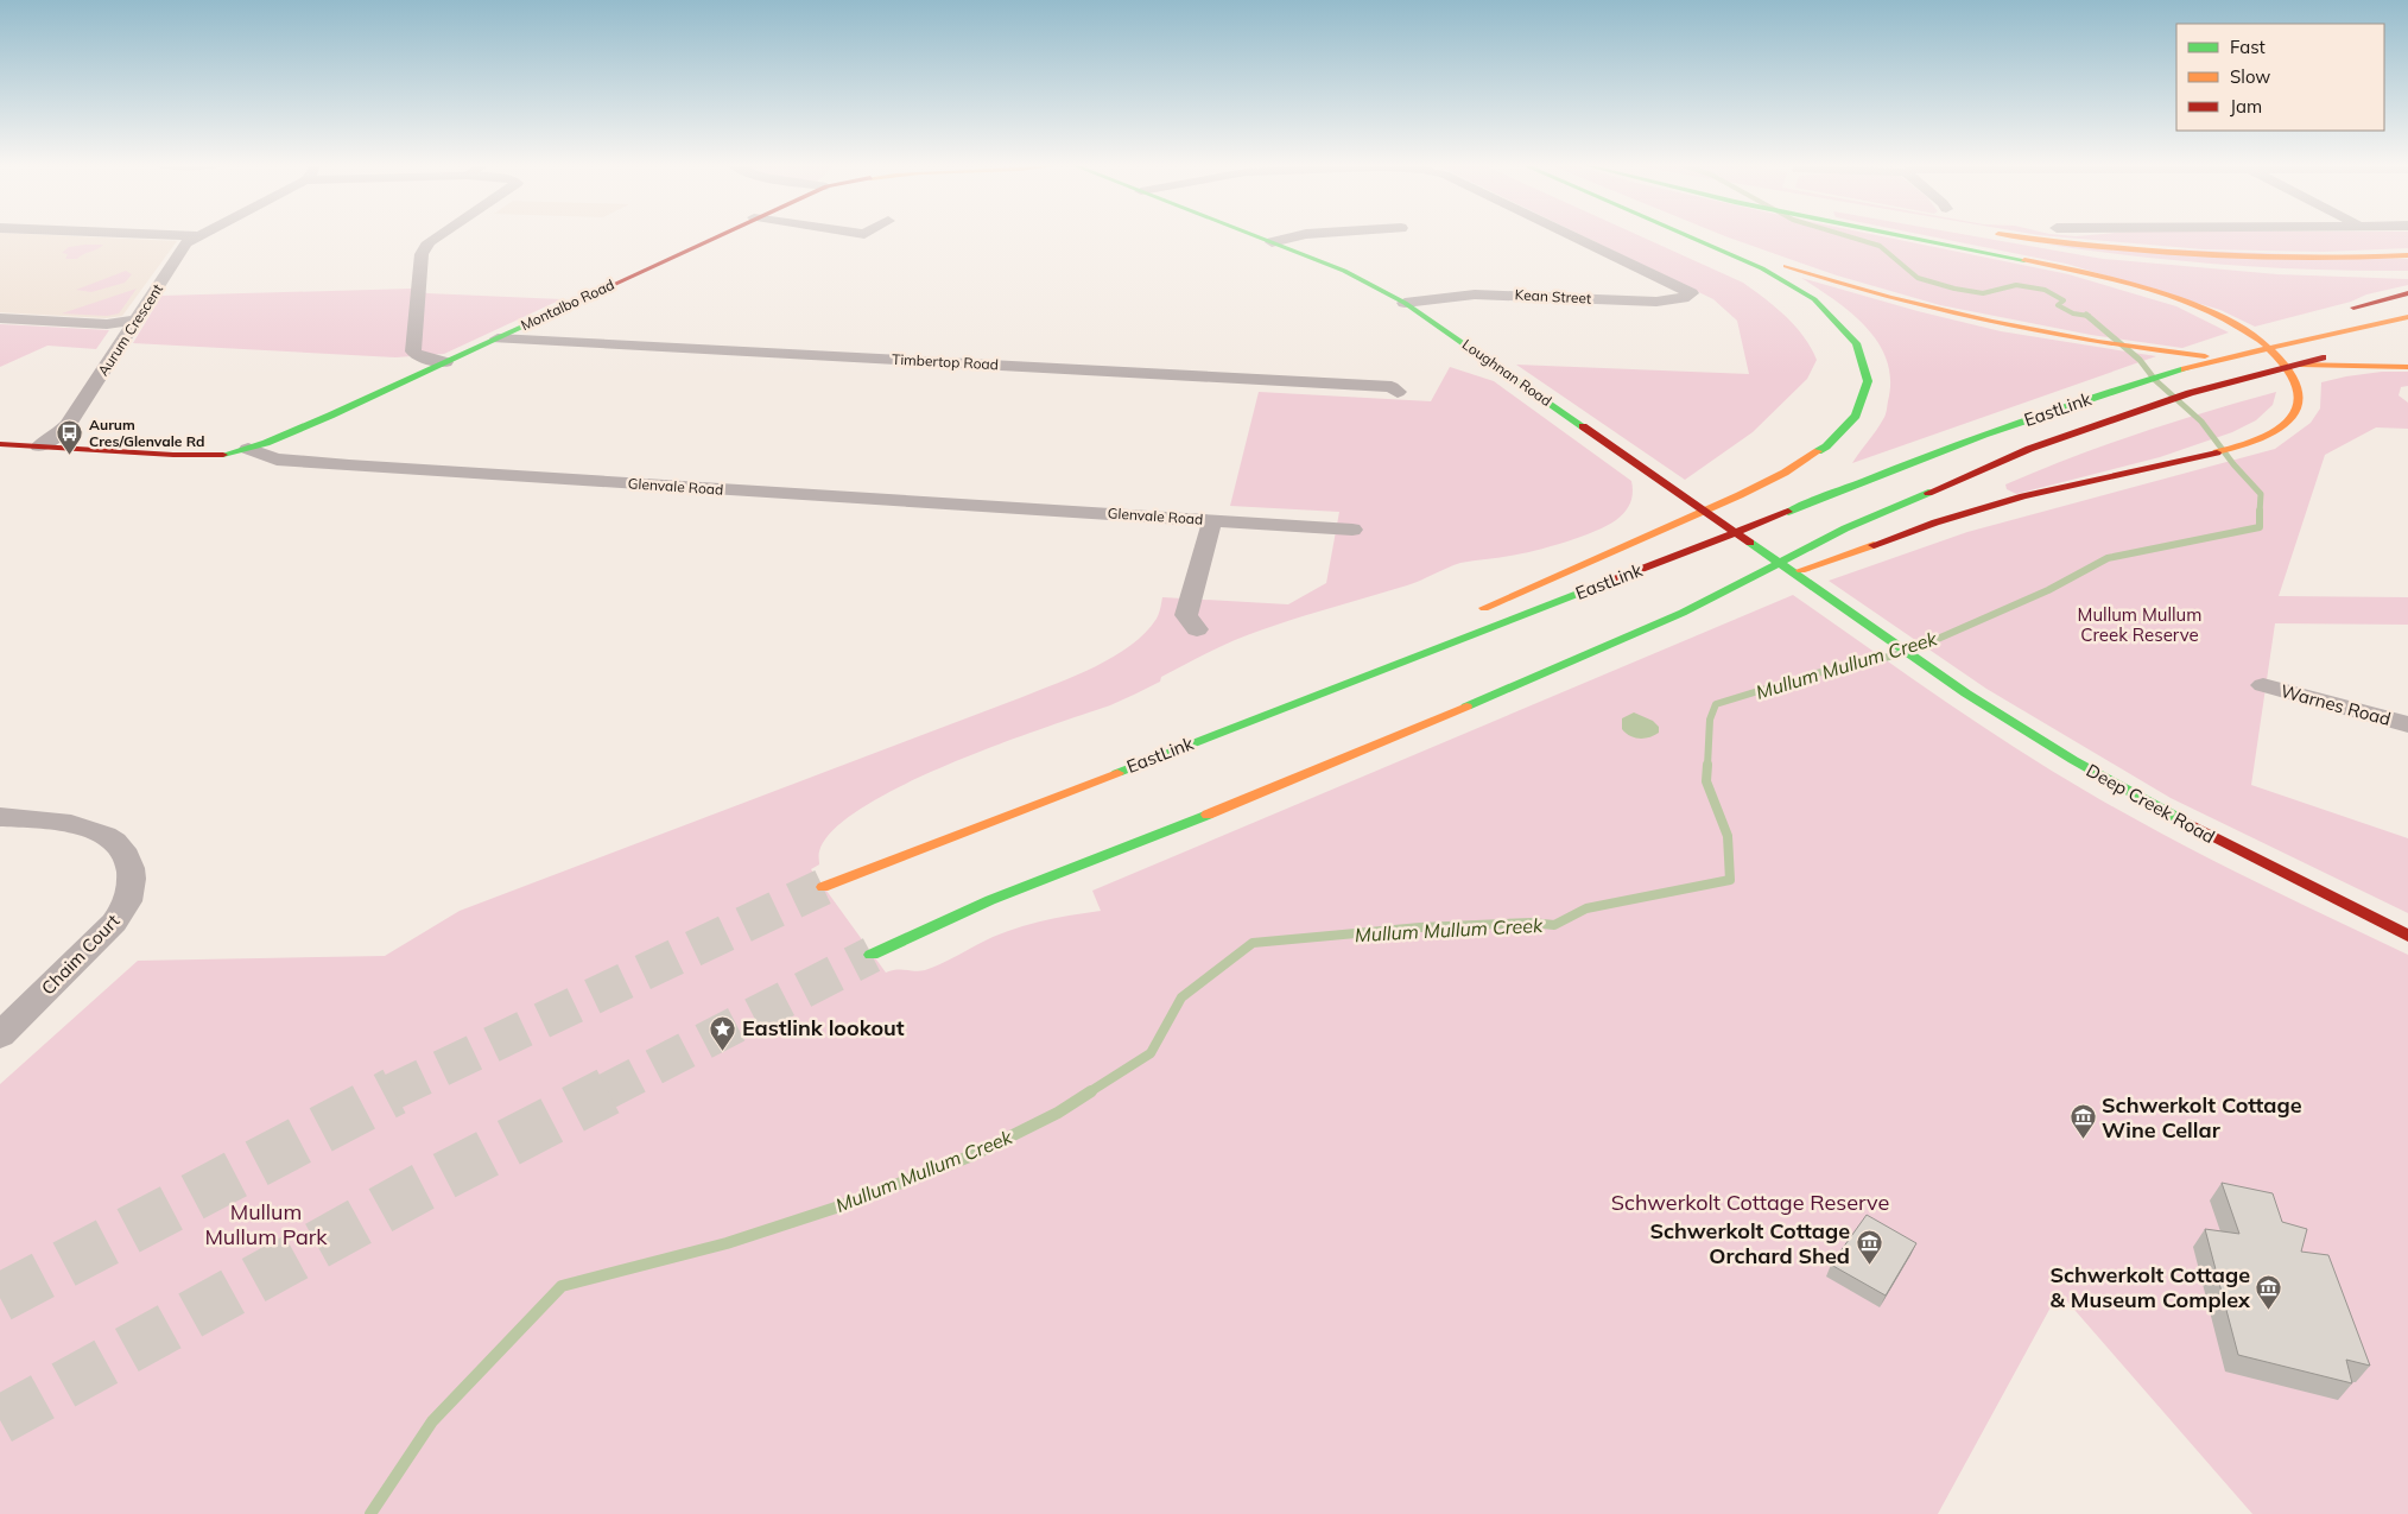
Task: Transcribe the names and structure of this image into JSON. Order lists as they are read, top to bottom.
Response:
{
  "streets": {
    "main road": [
      "Montalbo Road",
      "Loughnan Road",
      "EastLink",
      "Deep Creek Road"
    ],
    "street": [
      "Kean Street",
      "Aurum Crescent",
      "Timbertop Road",
      "Glenvale Road",
      "Warnes Road",
      "Chaim Court"
    ]
  },
  "crossings": [
    ["Kean Street", "Loughnan Road"],
    ["Montalbo Road", "Timbertop Road"],
    ["Montalbo Road", "Glenvale Road"],
    ["Loughnan Road", "Deep Creek Road"]
  ],
  "water": ["Mullum Mullum Creek"],
  "parks": ["Mullum Mullum Creek Reserve", "Schwerkolt Cottage Reserve", "Mullum Mullum Park"],
  "places": {
    "bus stop": ["Aurum Cres/Glenvale Rd"],
    "place": ["Eastlink lookout"],
    "museum": ["Schwerkolt Cottage Wine Cellar", "Schwerkolt Cottage Orchard Shed", "Schwerkolt Cottage & Museum Complex"]
  },
  "legend": ["Fast", "Slow", "Jam"]
}
